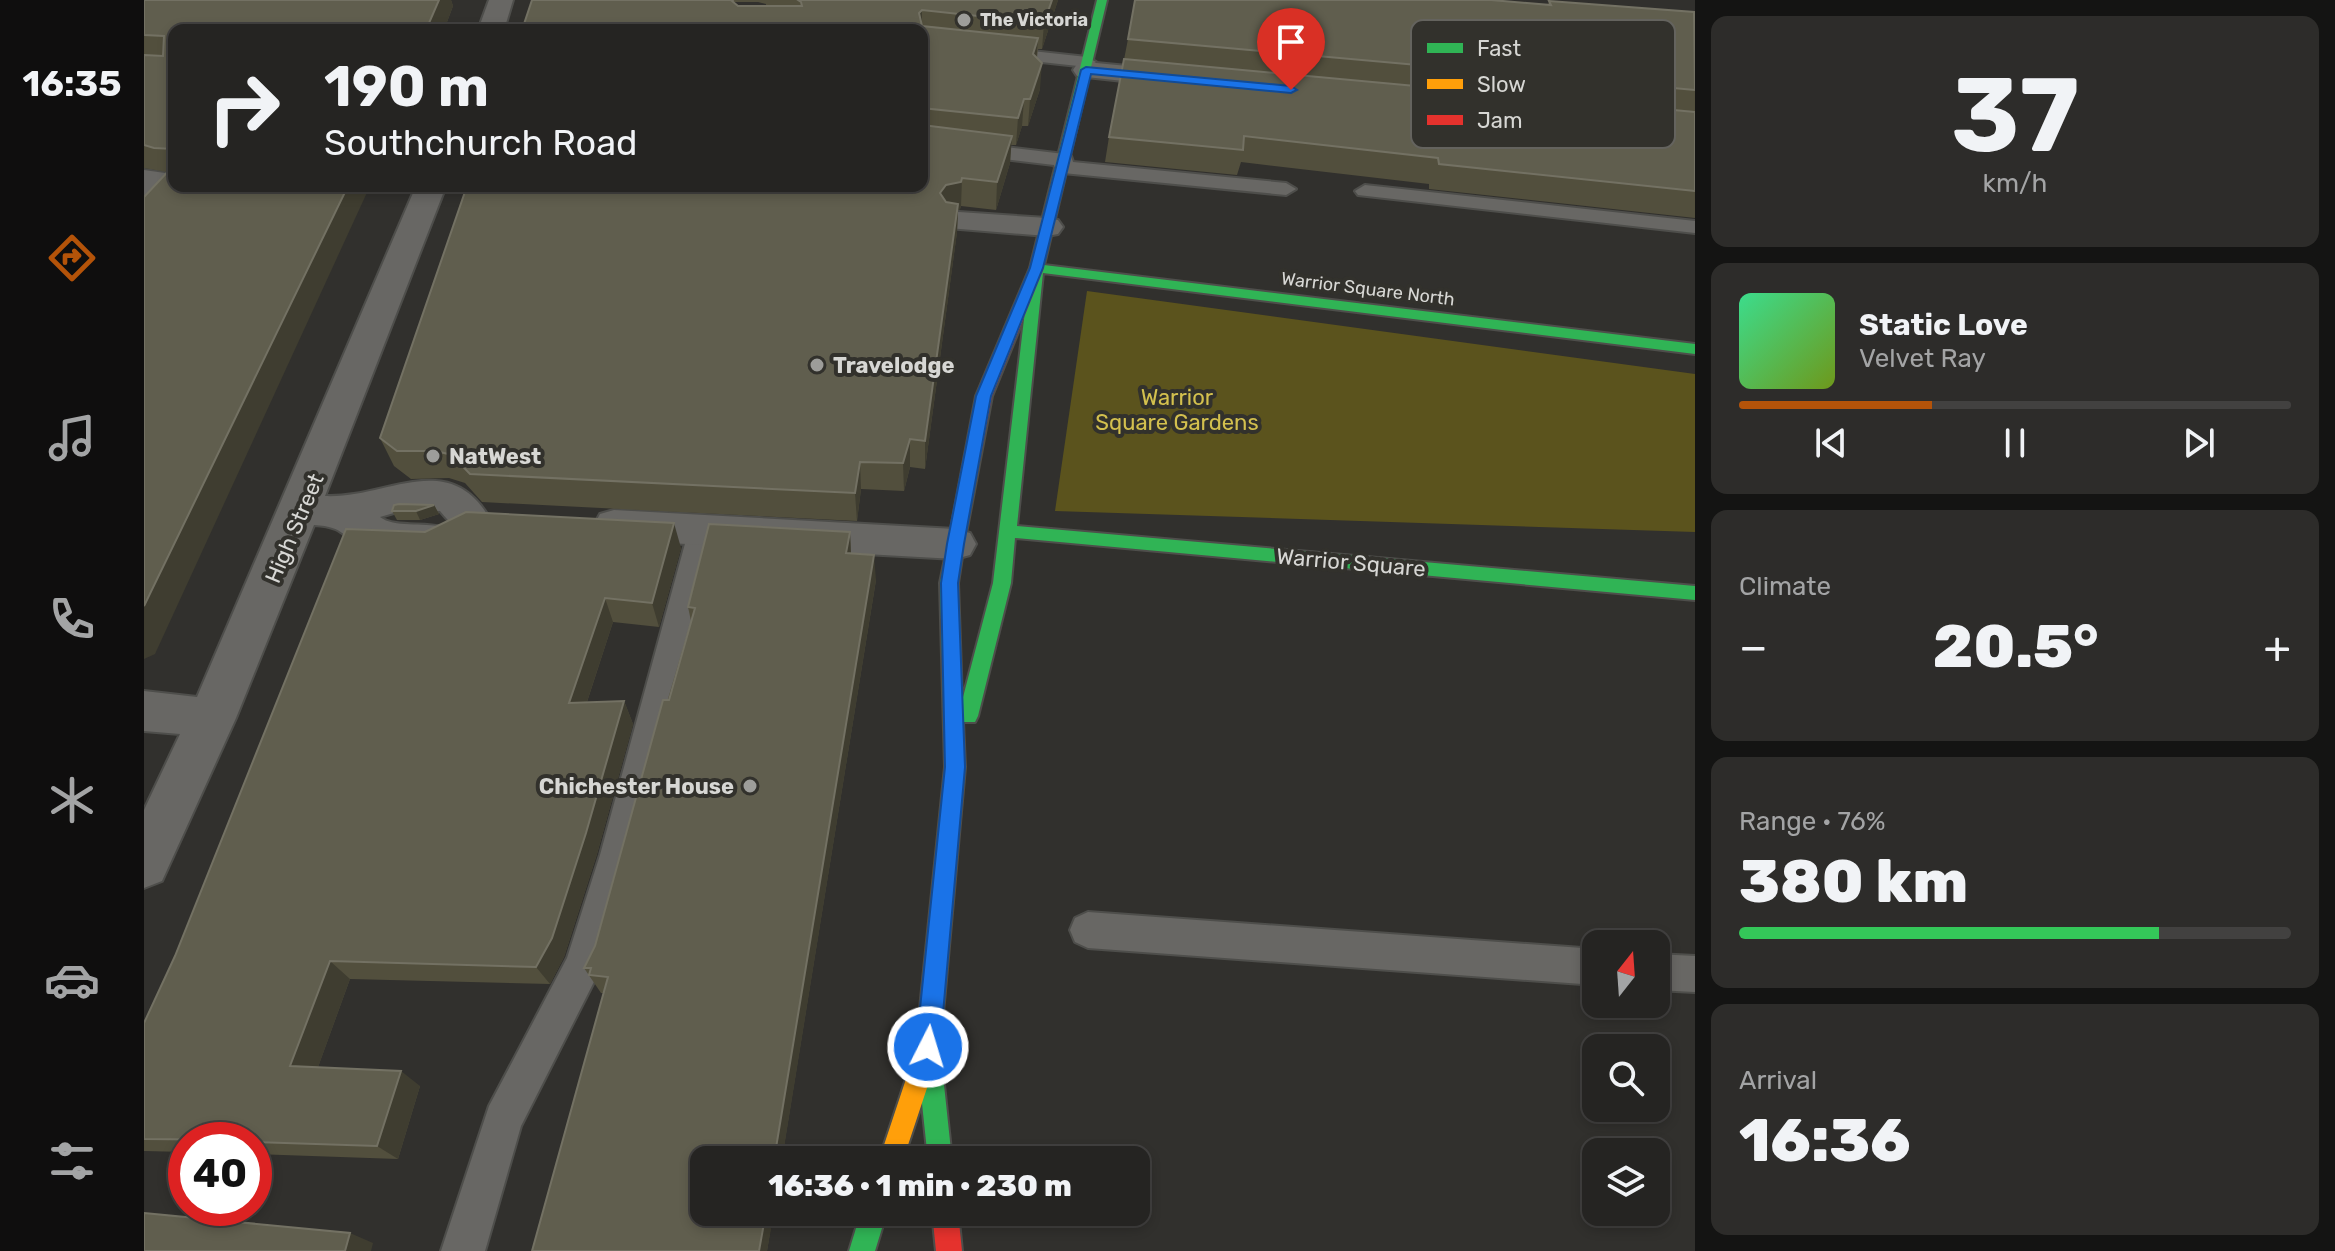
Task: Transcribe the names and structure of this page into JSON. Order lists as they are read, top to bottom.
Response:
{
  "streets": {
    "street": ["Warrior Square North", "High Street", "Warrior Square"]
  },
  "parks": ["Warrior Square Gardens"],
  "places": [
    "The Victoria",
    "Travelodge",
    "NatWest",
    "Chichester House"
  ],
  "legend": ["Fast", "Slow", "Jam"],
  "north": "top",
  "page": {
    "tabs": "16:35",
    "tile": [
      ["37", "km/h"],
      "Climate",
      ["Range · 76%", "380 km"],
      ["Arrival", "16:36"]
    ],
    "turn": ["190 m", "Southchurch Road"],
    "song": ["Static Love", "Velvet Ray"],
    "heat": ["−", "20.5°", "+"],
    "limit": "40",
    "trip": "16:36 · 1 min · 230 m"
  }
}
